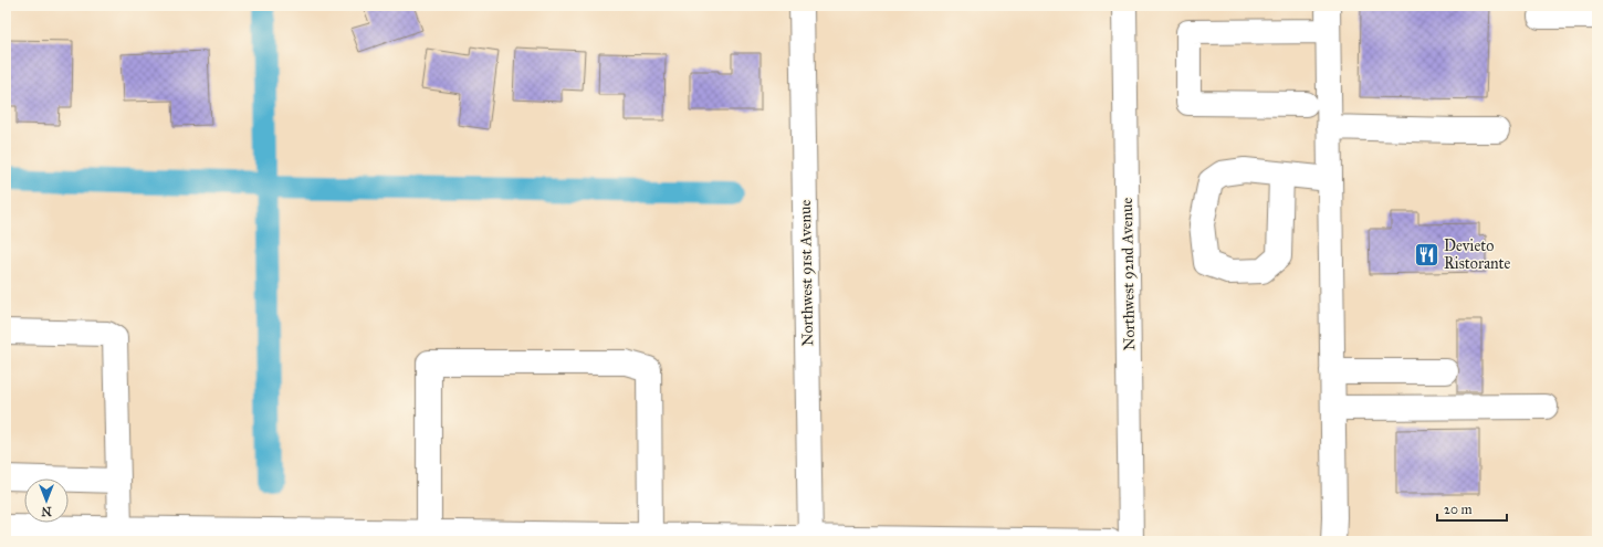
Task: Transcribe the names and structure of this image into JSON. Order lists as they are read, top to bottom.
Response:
{
  "streets": {
    "street": ["Northwest 91st Avenue", "Northwest 92nd Avenue"]
  },
  "places": {
    "restaurant": ["Devieto Ristorante"]
  },
  "scale_bar": "20 m",
  "north": "bottom"
}
